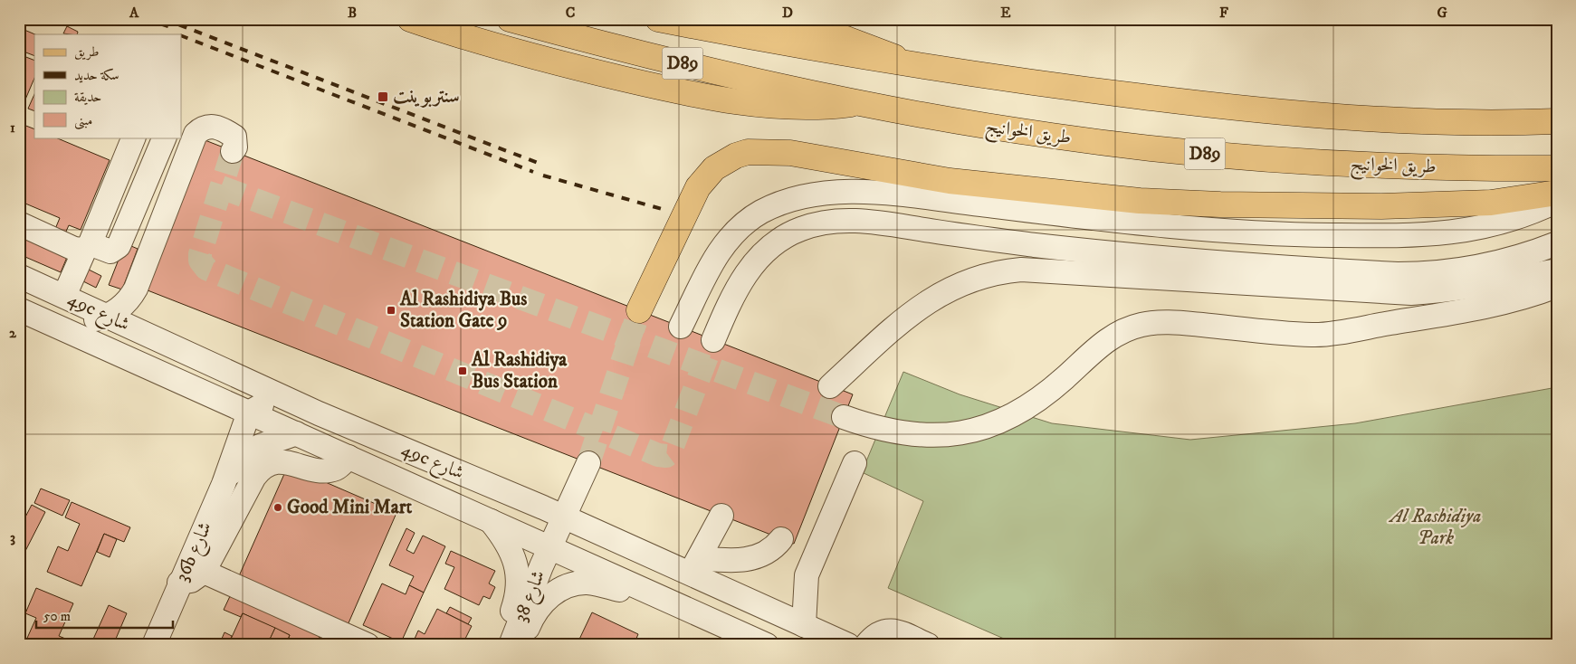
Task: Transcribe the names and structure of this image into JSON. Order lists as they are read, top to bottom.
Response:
{
  "streets": {
    "main road": ["D89", "طريق الخوانيج"],
    "street": ["49c شارع", "36b شارع", "شارع 38"]
  },
  "crossings": [
    ["49c شارع", "36b شارع"],
    ["49c شارع", "شارع 38"]
  ],
  "parks": ["Al Rashidiya Park"],
  "places": {
    "transit": ["سنتربوينت", "Al Rashidiya Bus Station Gate 9", "Al Rashidiya Bus Station"],
    "other": ["Good Mini Mart"]
  },
  "legend": [
    "طريق",
    "سكة حديد",
    "حديقة",
    "مبنى"
  ],
  "scale_bar": "50 m",
  "grid": {
    "columns": [
      "A",
      "B",
      "C",
      "D",
      "E",
      "F",
      "G"
    ],
    "rows": ["1", "2", "3"]
  }
}
